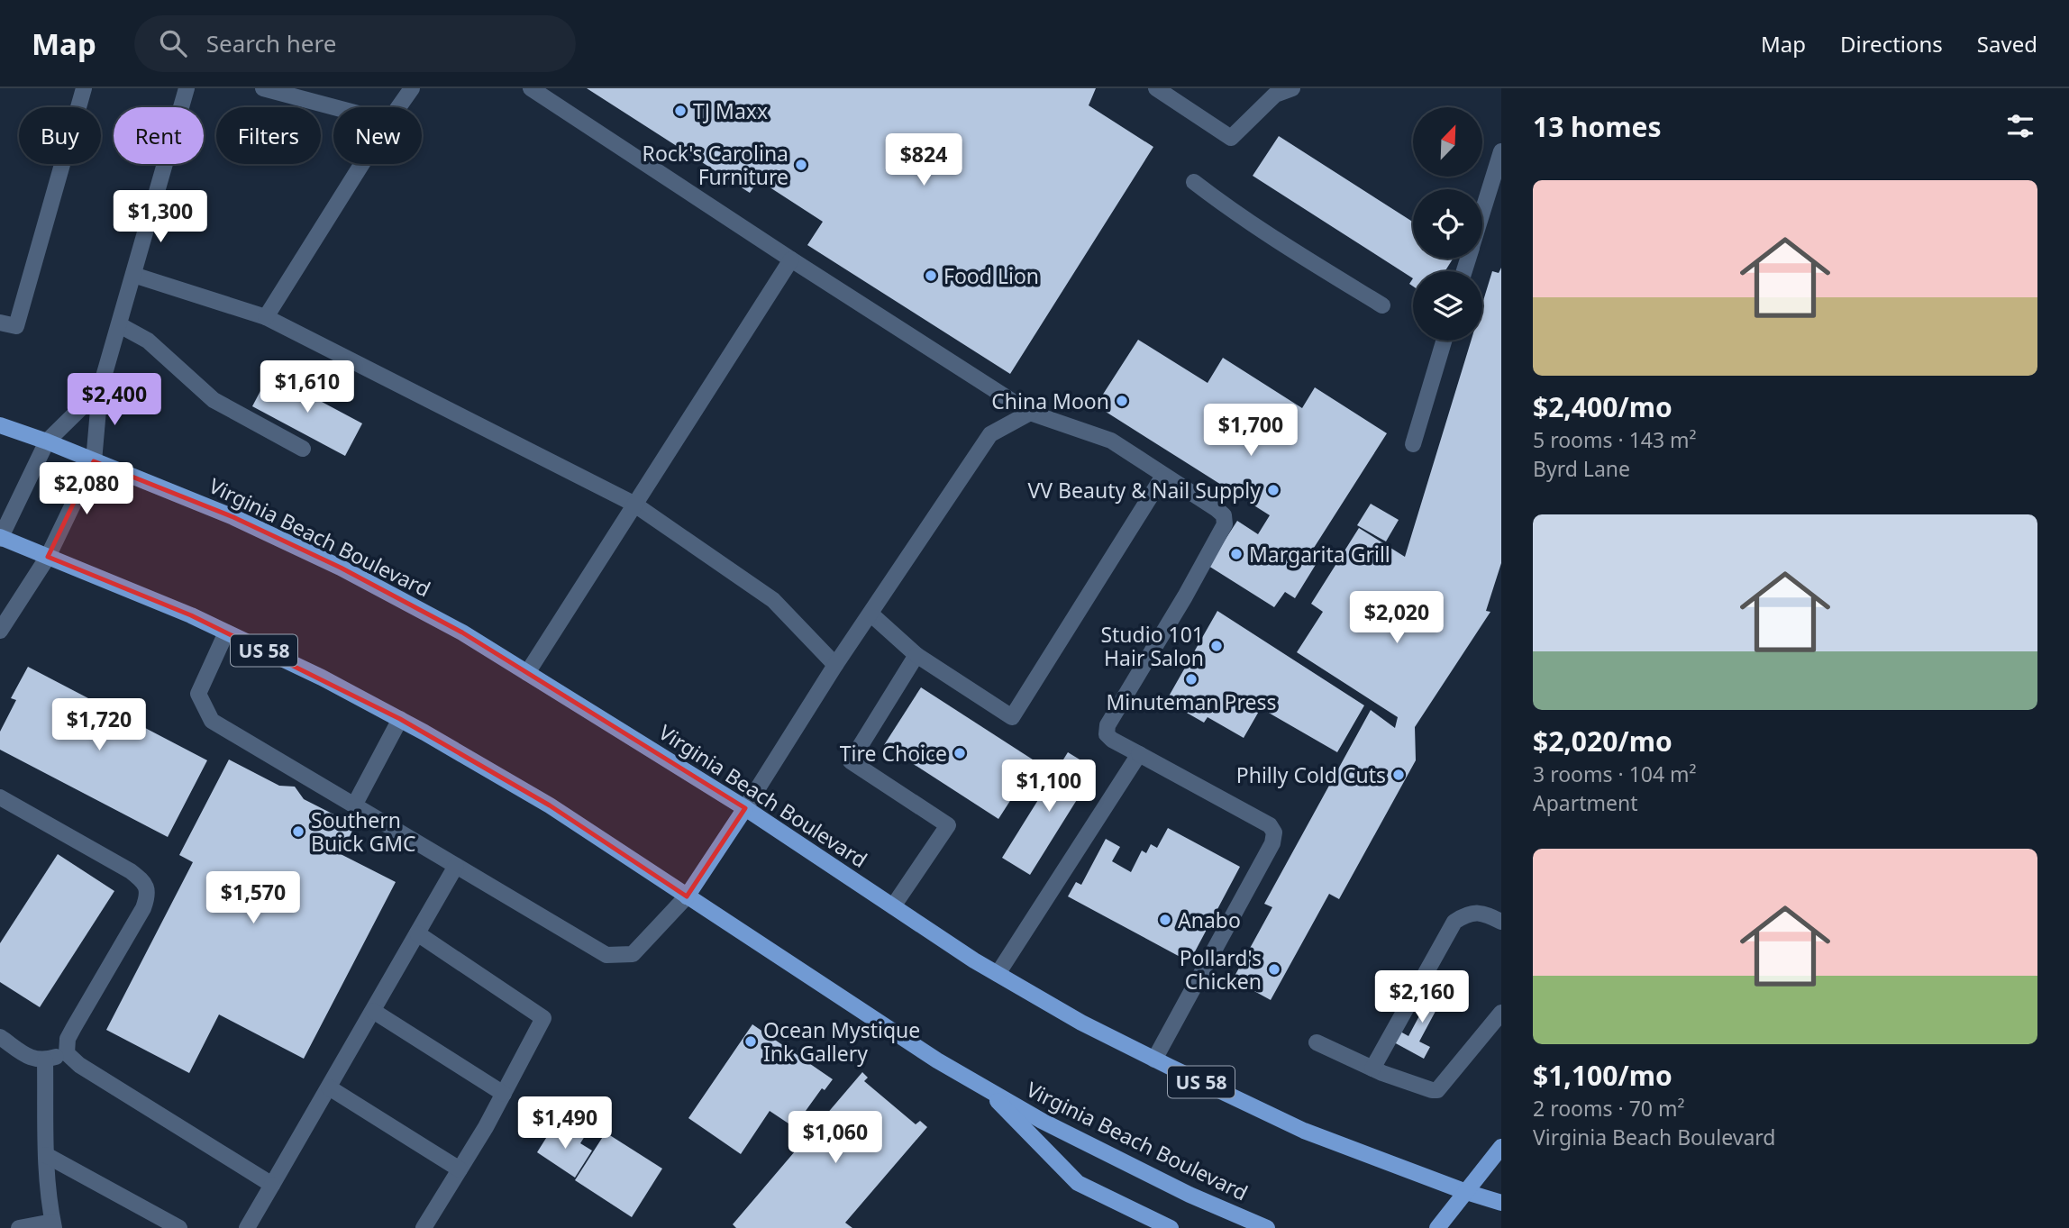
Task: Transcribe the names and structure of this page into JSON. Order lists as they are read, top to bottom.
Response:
{
  "streets": {
    "main road": ["Virginia Beach Boulevard", "US 58"]
  },
  "places": [
    "TJ Maxx",
    "Rock's Carolina Furniture",
    "Food Lion",
    "China Moon",
    "VV Beauty & Nail Supply",
    "Margarita Grill",
    "Studio 101 Hair Salon",
    "Minuteman Press",
    "Tire Choice",
    "Philly Cold Cuts",
    "Southern Buick GMC",
    "Anabo",
    "Pollard's Chicken",
    "Ocean Mystique Ink Gallery"
  ],
  "north": "top right",
  "page": {
    "header": "Map",
    "search": "Search here",
    "nav": ["Map", "Directions", "Saved"],
    "heading": "13 homes",
    "chip": [
      "Buy",
      "Rent",
      "Filters",
      "New"
    ],
    "price": [
      "$824",
      "$1,300",
      "$1,610",
      "$2,400",
      "$1,700",
      "$2,080",
      "$2,020",
      "$1,720",
      "$1,100",
      "$1,570",
      "$2,160",
      "$1,490",
      "$1,060"
    ],
    "list": [
      {
        "name": "$2,400/mo",
        "note": "5 rooms · 143 m² · Byrd Lane"
      },
      {
        "name": "$2,020/mo",
        "note": "3 rooms · 104 m² · Apartment"
      },
      {
        "name": "$1,100/mo",
        "note": "2 rooms · 70 m² · Virginia Beach Boulevard"
      }
    ]
  }
}
